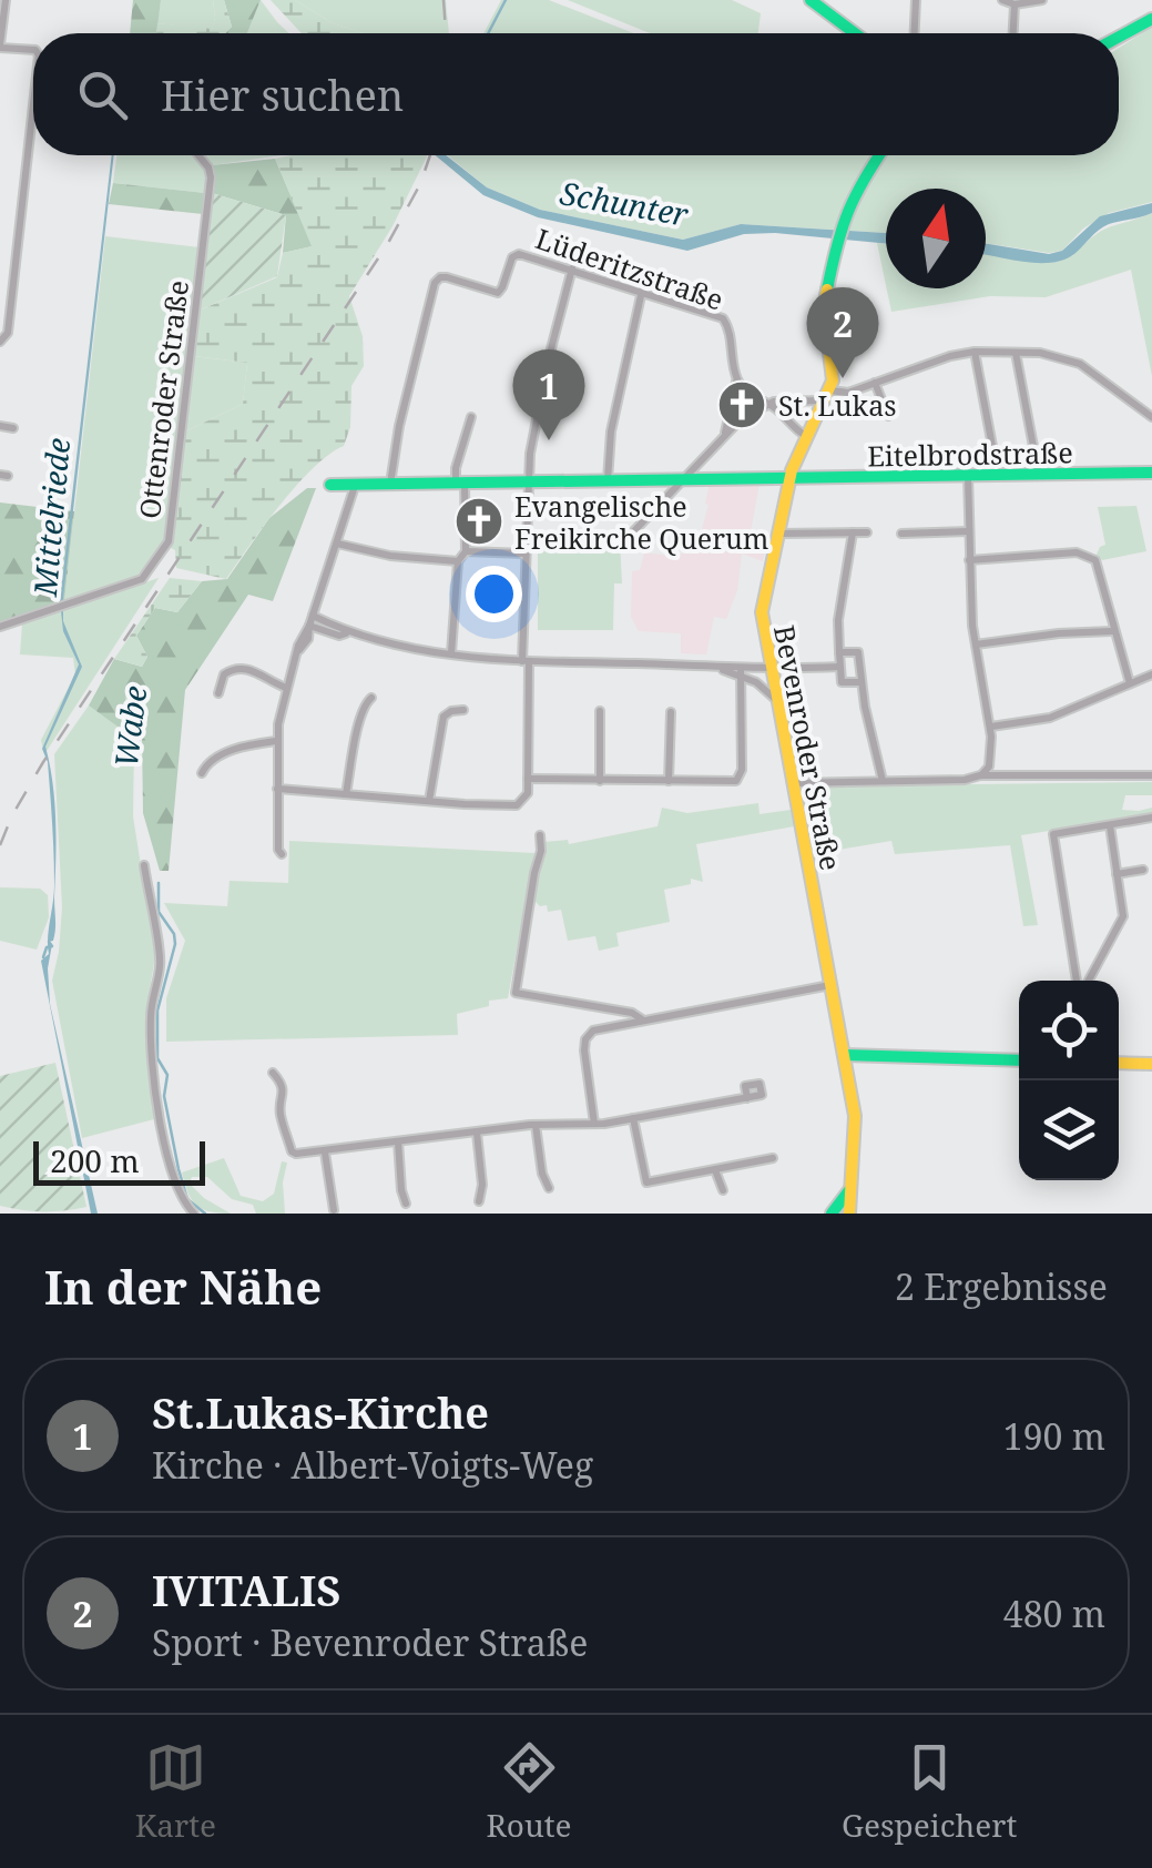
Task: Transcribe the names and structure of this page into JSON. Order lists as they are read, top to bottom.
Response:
{
  "streets": {
    "main road": ["Eitelbrodstraße", "Bevenroder Straße"],
    "street": ["Lüderitzstraße", "Ottenroder Straße"]
  },
  "crossings": [
    ["Lüderitzstraße", "Eitelbrodstraße"],
    ["Eitelbrodstraße", "Bevenroder Straße"]
  ],
  "water": ["Schunter", "Mittelriede", "Wabe"],
  "places": {
    "church": ["St. Lukas", "Evangelische Freikirche Querum"]
  },
  "scale_bar": "200 m",
  "north": "top",
  "page": {
    "search": "Hier suchen",
    "pins": ["2", "1"],
    "scale": "200 m",
    "heading": ["In der Nähe", "2 Ergebnisse"],
    "list": [
      {
        "mark": "1",
        "name": "St.Lukas-Kirche",
        "note": "Kirche · Albert-Voigts-Weg",
        "value": "190 m"
      },
      {
        "mark": "2",
        "name": "IVITALIS",
        "note": "Sport · Bevenroder Straße",
        "value": "480 m"
      }
    ],
    "nav": ["Karte", "Route", "Gespeichert"]
  }
}
